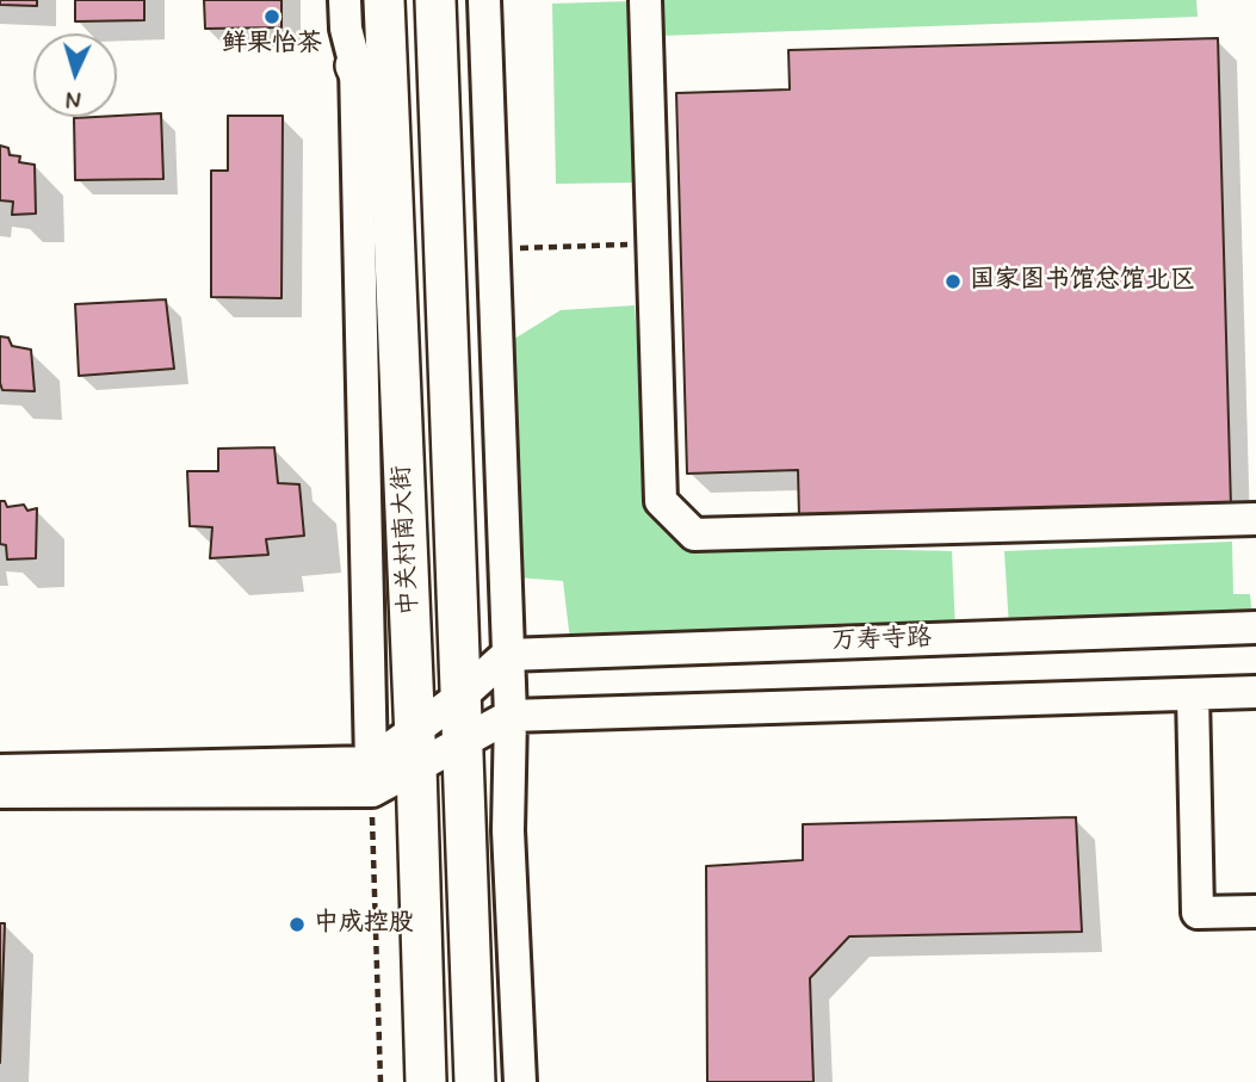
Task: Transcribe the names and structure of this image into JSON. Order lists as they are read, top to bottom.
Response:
{
  "streets": {
    "main road": ["中关村南大街"],
    "street": ["万寿寺路"]
  },
  "places": ["鲜果怡茶", "国家图书馆总馆北区", "中成控股"],
  "north": "bottom"
}
